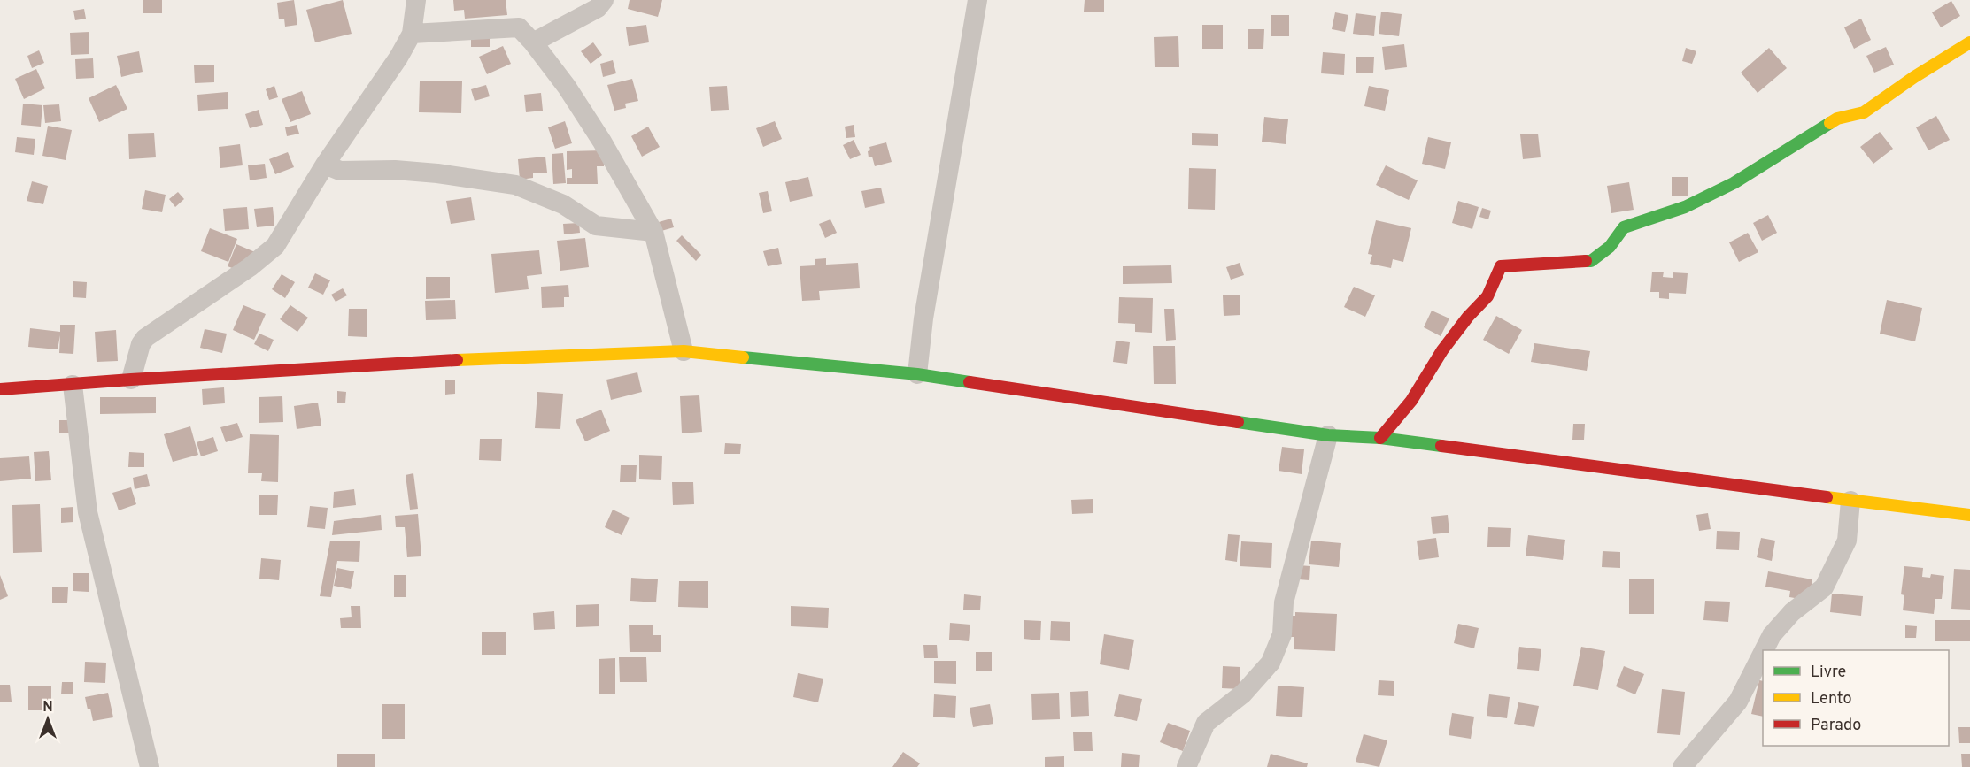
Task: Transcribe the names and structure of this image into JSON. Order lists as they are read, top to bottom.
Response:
{
  "legend": ["Livre", "Lento", "Parado"],
  "north": "top"
}
